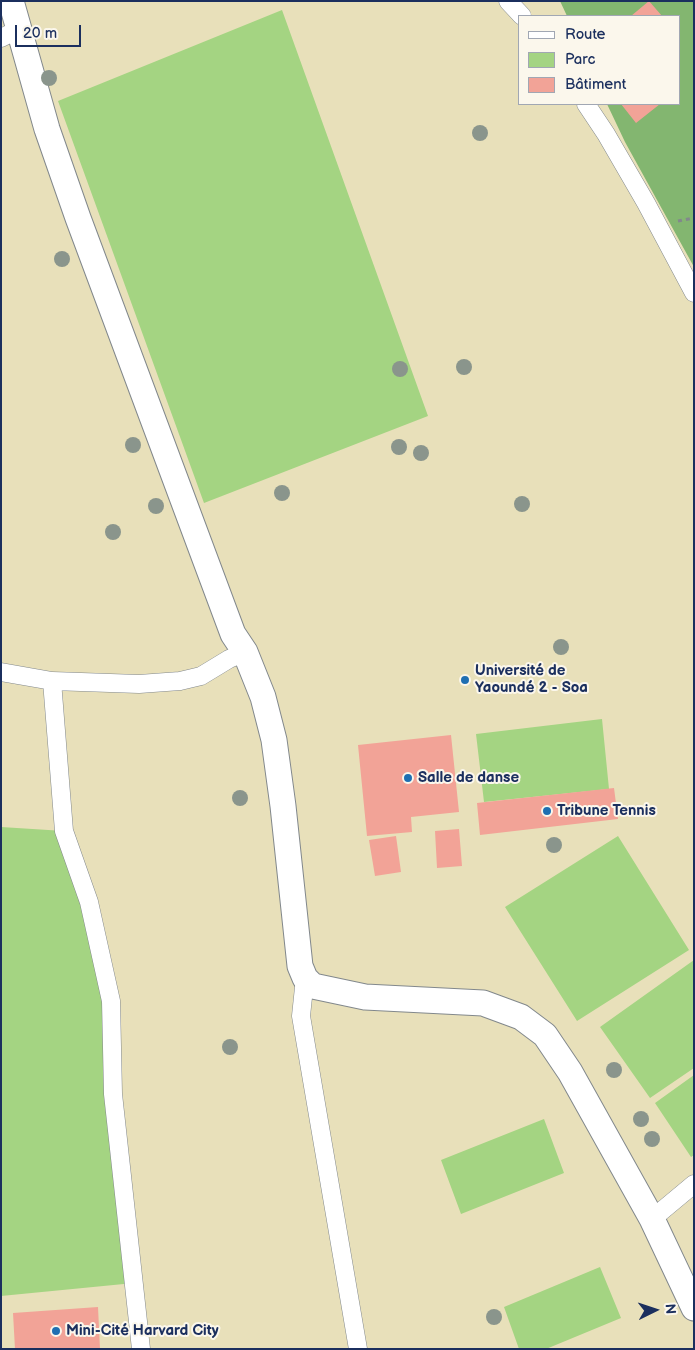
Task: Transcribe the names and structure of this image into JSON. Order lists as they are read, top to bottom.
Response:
{
  "places": [
    "Université de Yaoundé 2 - Soa",
    "Salle de danse",
    "Tribune Tennis",
    "Mini-Cité Harvard City"
  ],
  "legend": ["Route", "Parc", "Bâtiment"],
  "scale_bar": "20 m",
  "north": "right"
}
